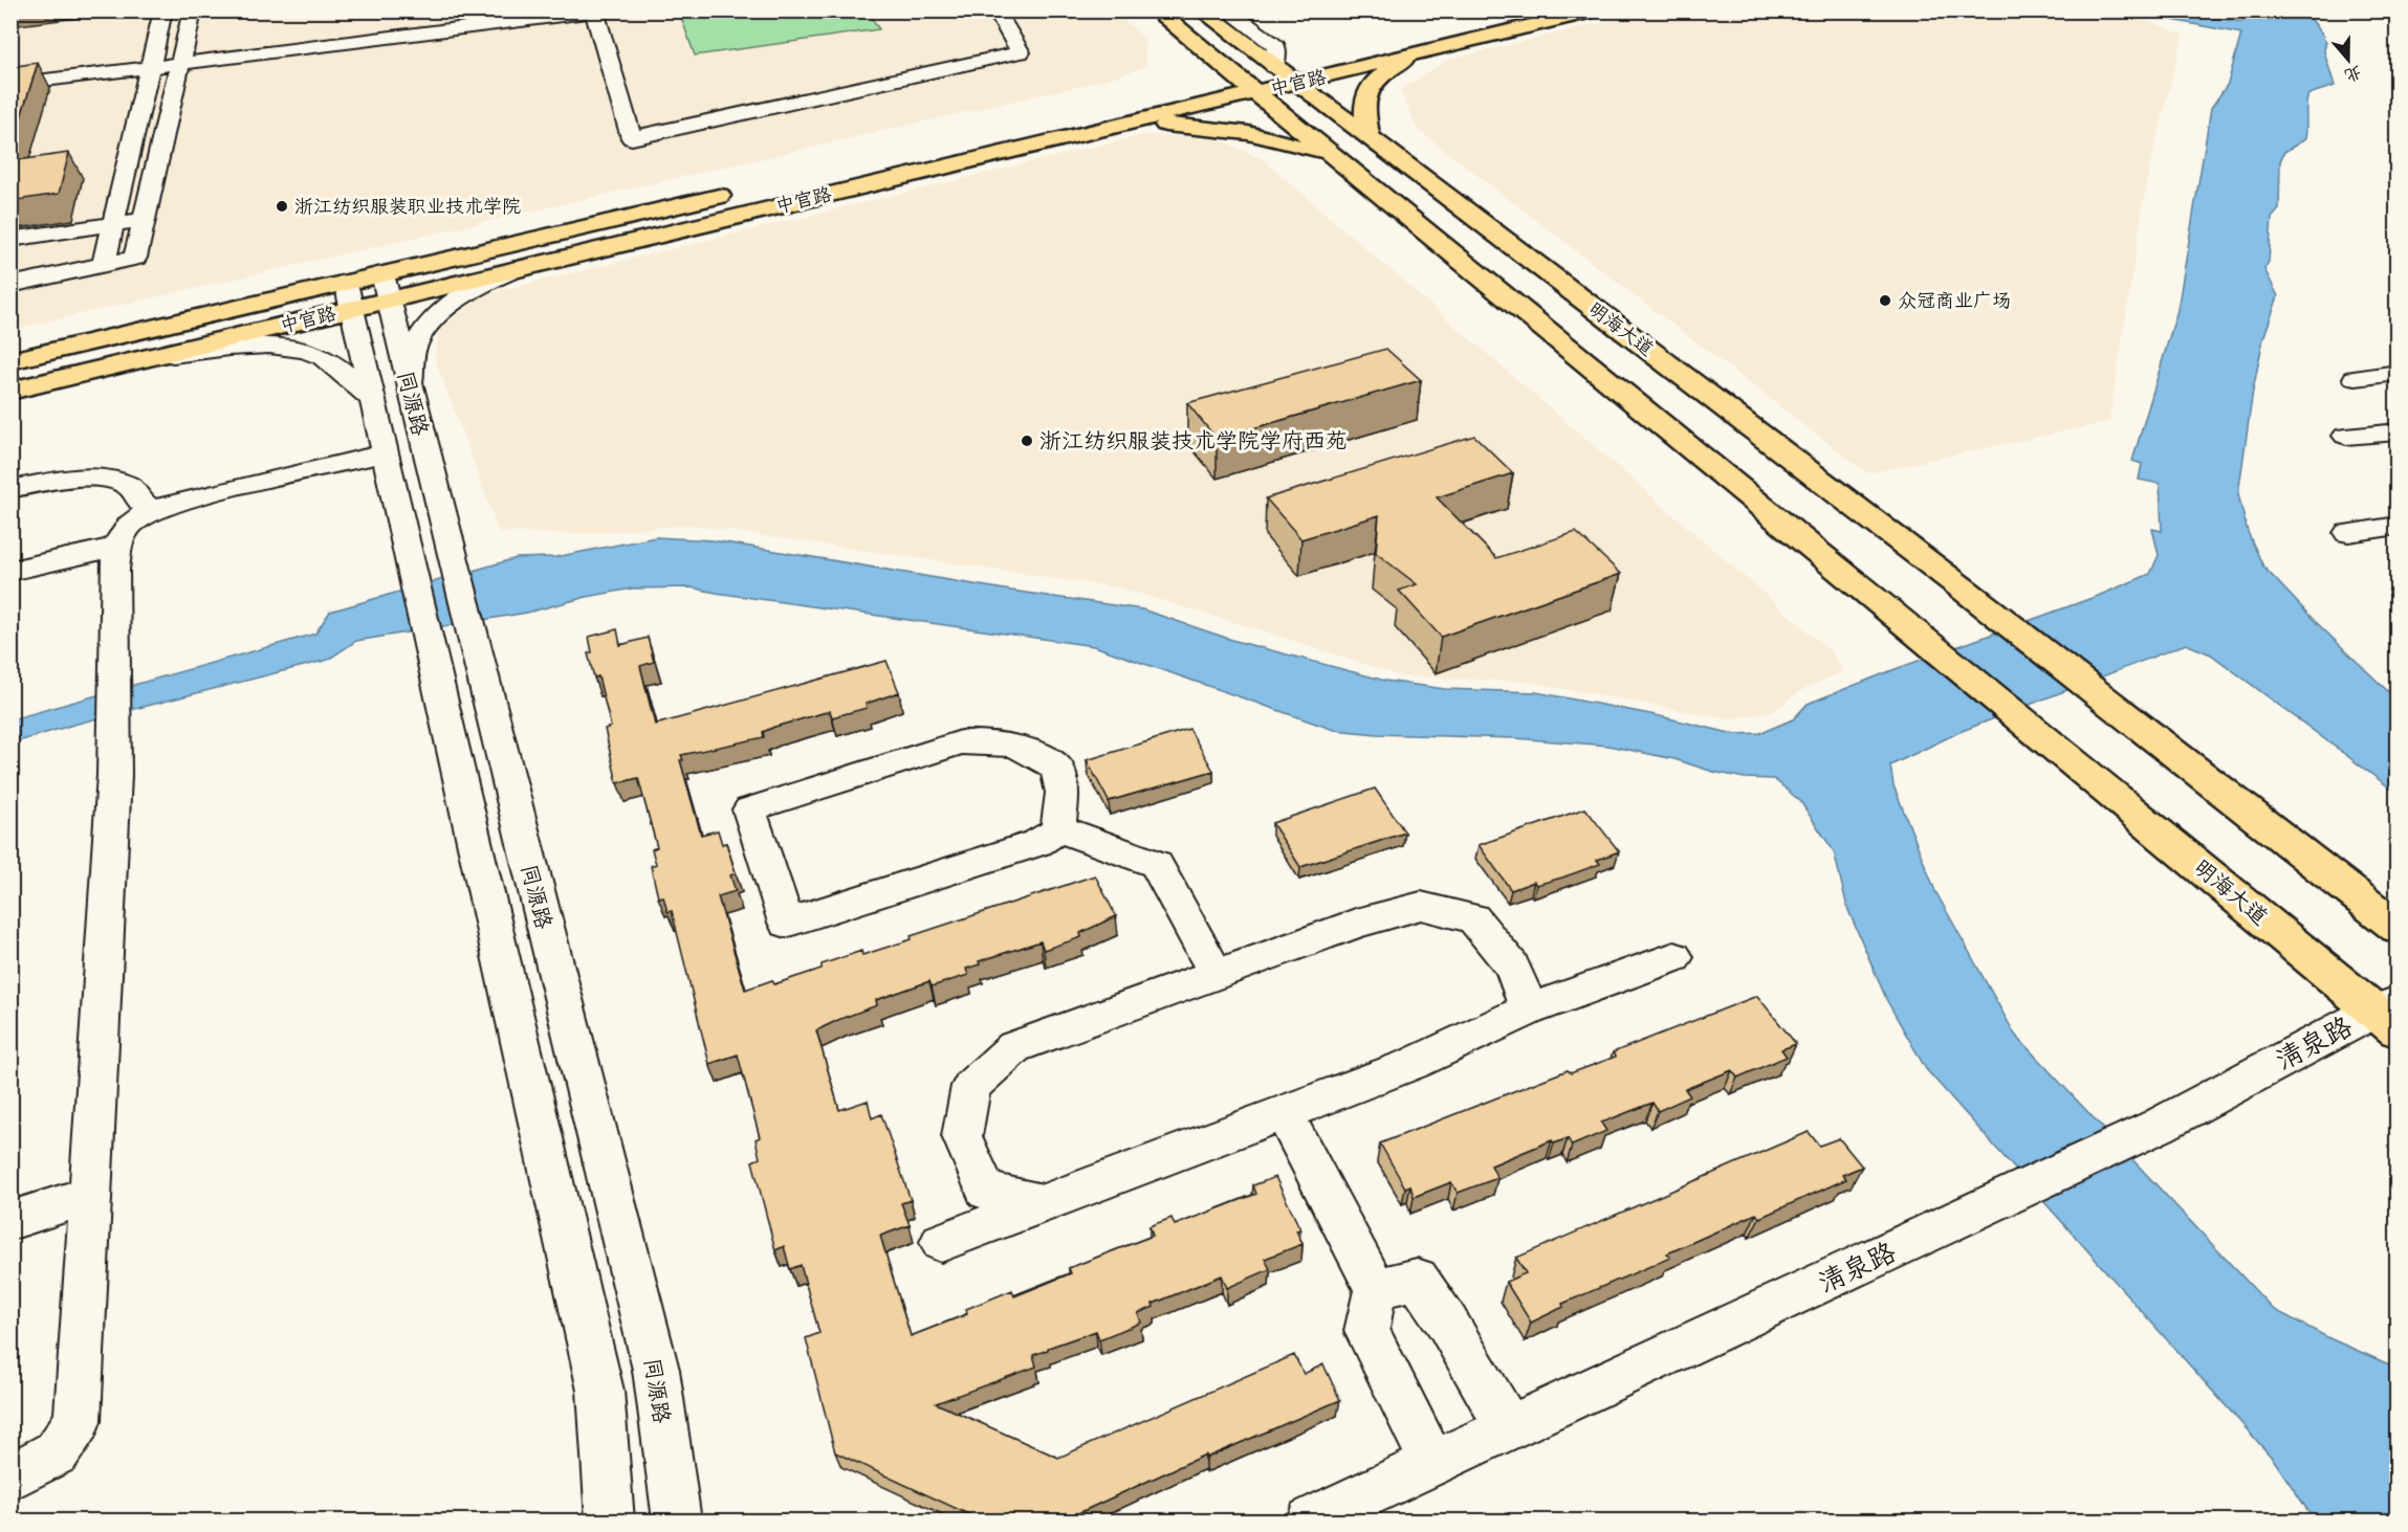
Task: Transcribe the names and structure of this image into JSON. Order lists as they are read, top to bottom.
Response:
{
  "streets": {
    "main road": ["中官路", "明海大道"],
    "street": ["同源路", "清泉路"]
  },
  "crossings": [
    ["中官路", "明海大道"],
    ["中官路", "同源路"],
    ["明海大道", "清泉路"]
  ],
  "places": ["浙江纺织服装职业技术学院", "众冠商业广场", "浙江纺织服装技术学院学府西苑"],
  "north": "bottom"
}
